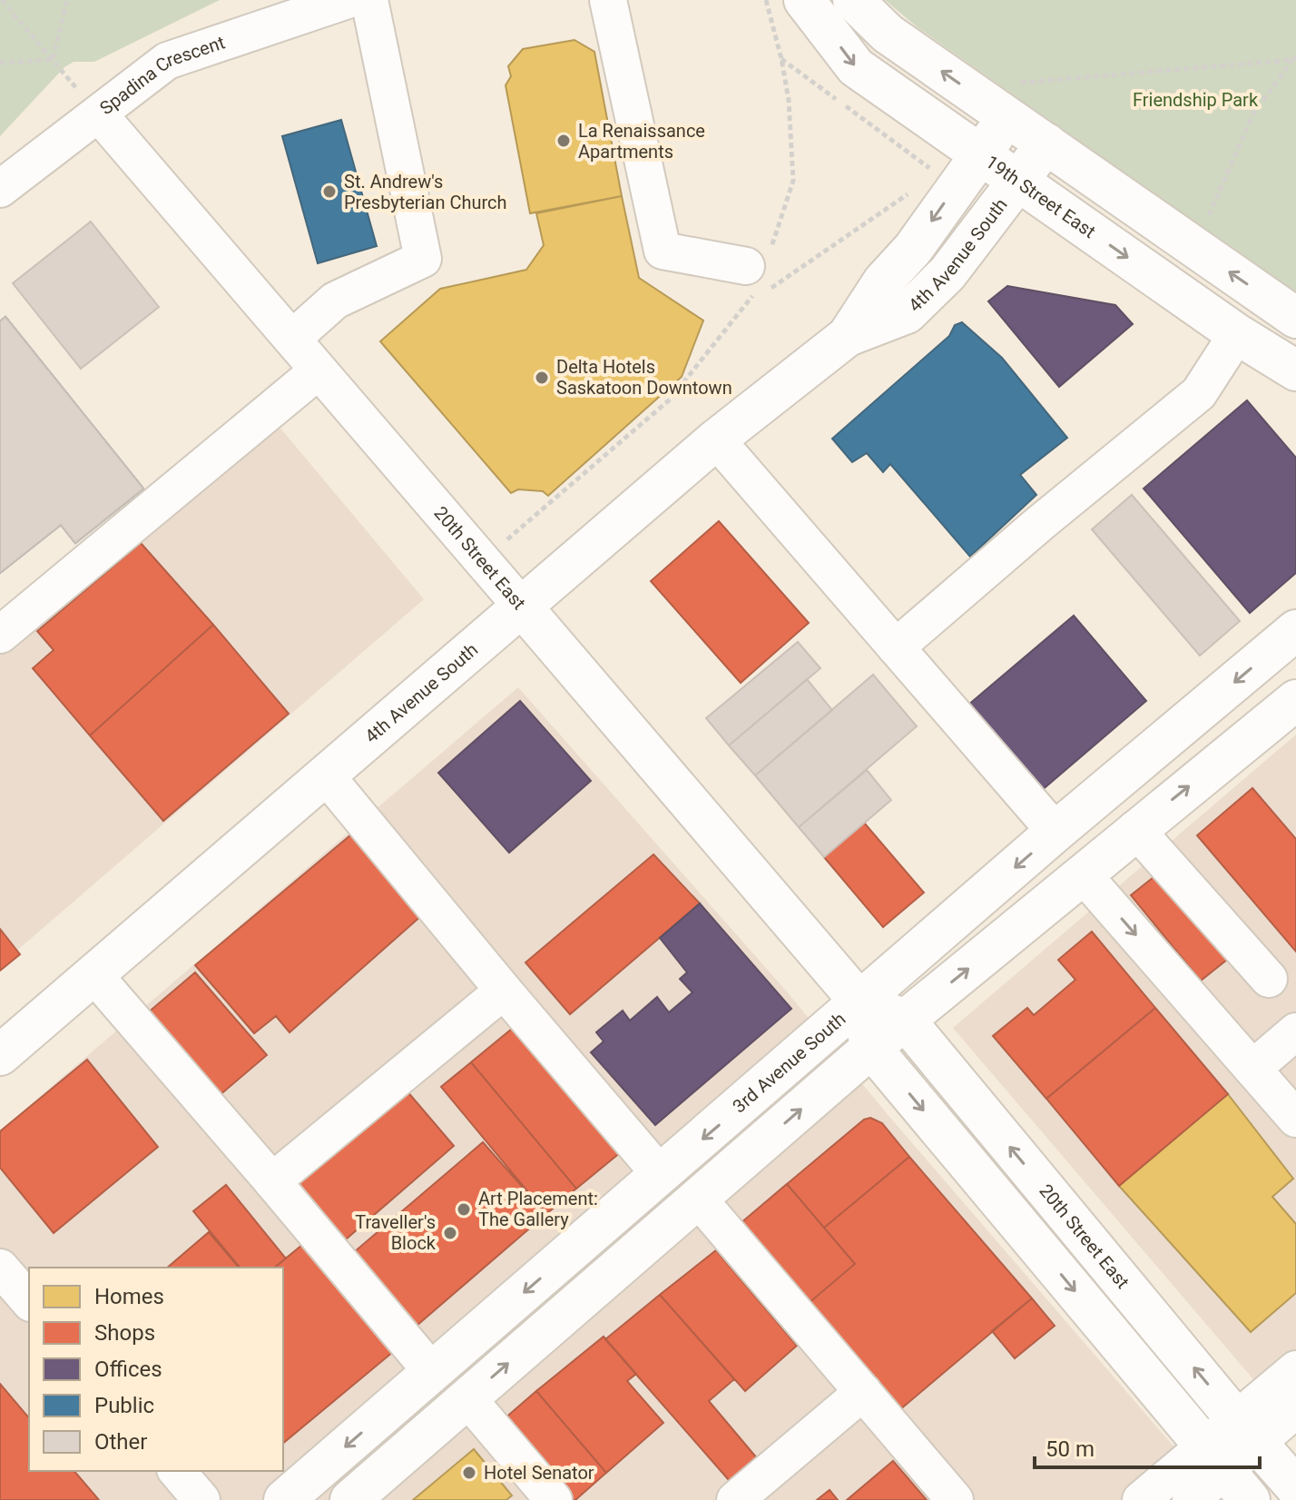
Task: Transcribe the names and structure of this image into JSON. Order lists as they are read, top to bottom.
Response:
{
  "streets": {
    "main road": [
      "19th Street East",
      "4th Avenue South",
      "20th Street East",
      "3rd Avenue South"
    ],
    "street": ["Spadina Crescent"]
  },
  "crossings": [
    ["Spadina Crescent", "20th Street East"],
    ["19th Street East", "4th Avenue South"],
    ["4th Avenue South", "20th Street East"],
    ["20th Street East", "3rd Avenue South"]
  ],
  "parks": ["Friendship Park"],
  "places": [
    "La Renaissance Apartments",
    "St. Andrew's Presbyterian Church",
    "Delta Hotels Saskatoon Downtown",
    "Art Placement: The Gallery",
    "Traveller's Block",
    "Hotel Senator"
  ],
  "legend": [
    "Homes",
    "Shops",
    "Offices",
    "Public",
    "Other"
  ],
  "scale_bar": "50 m"
}
